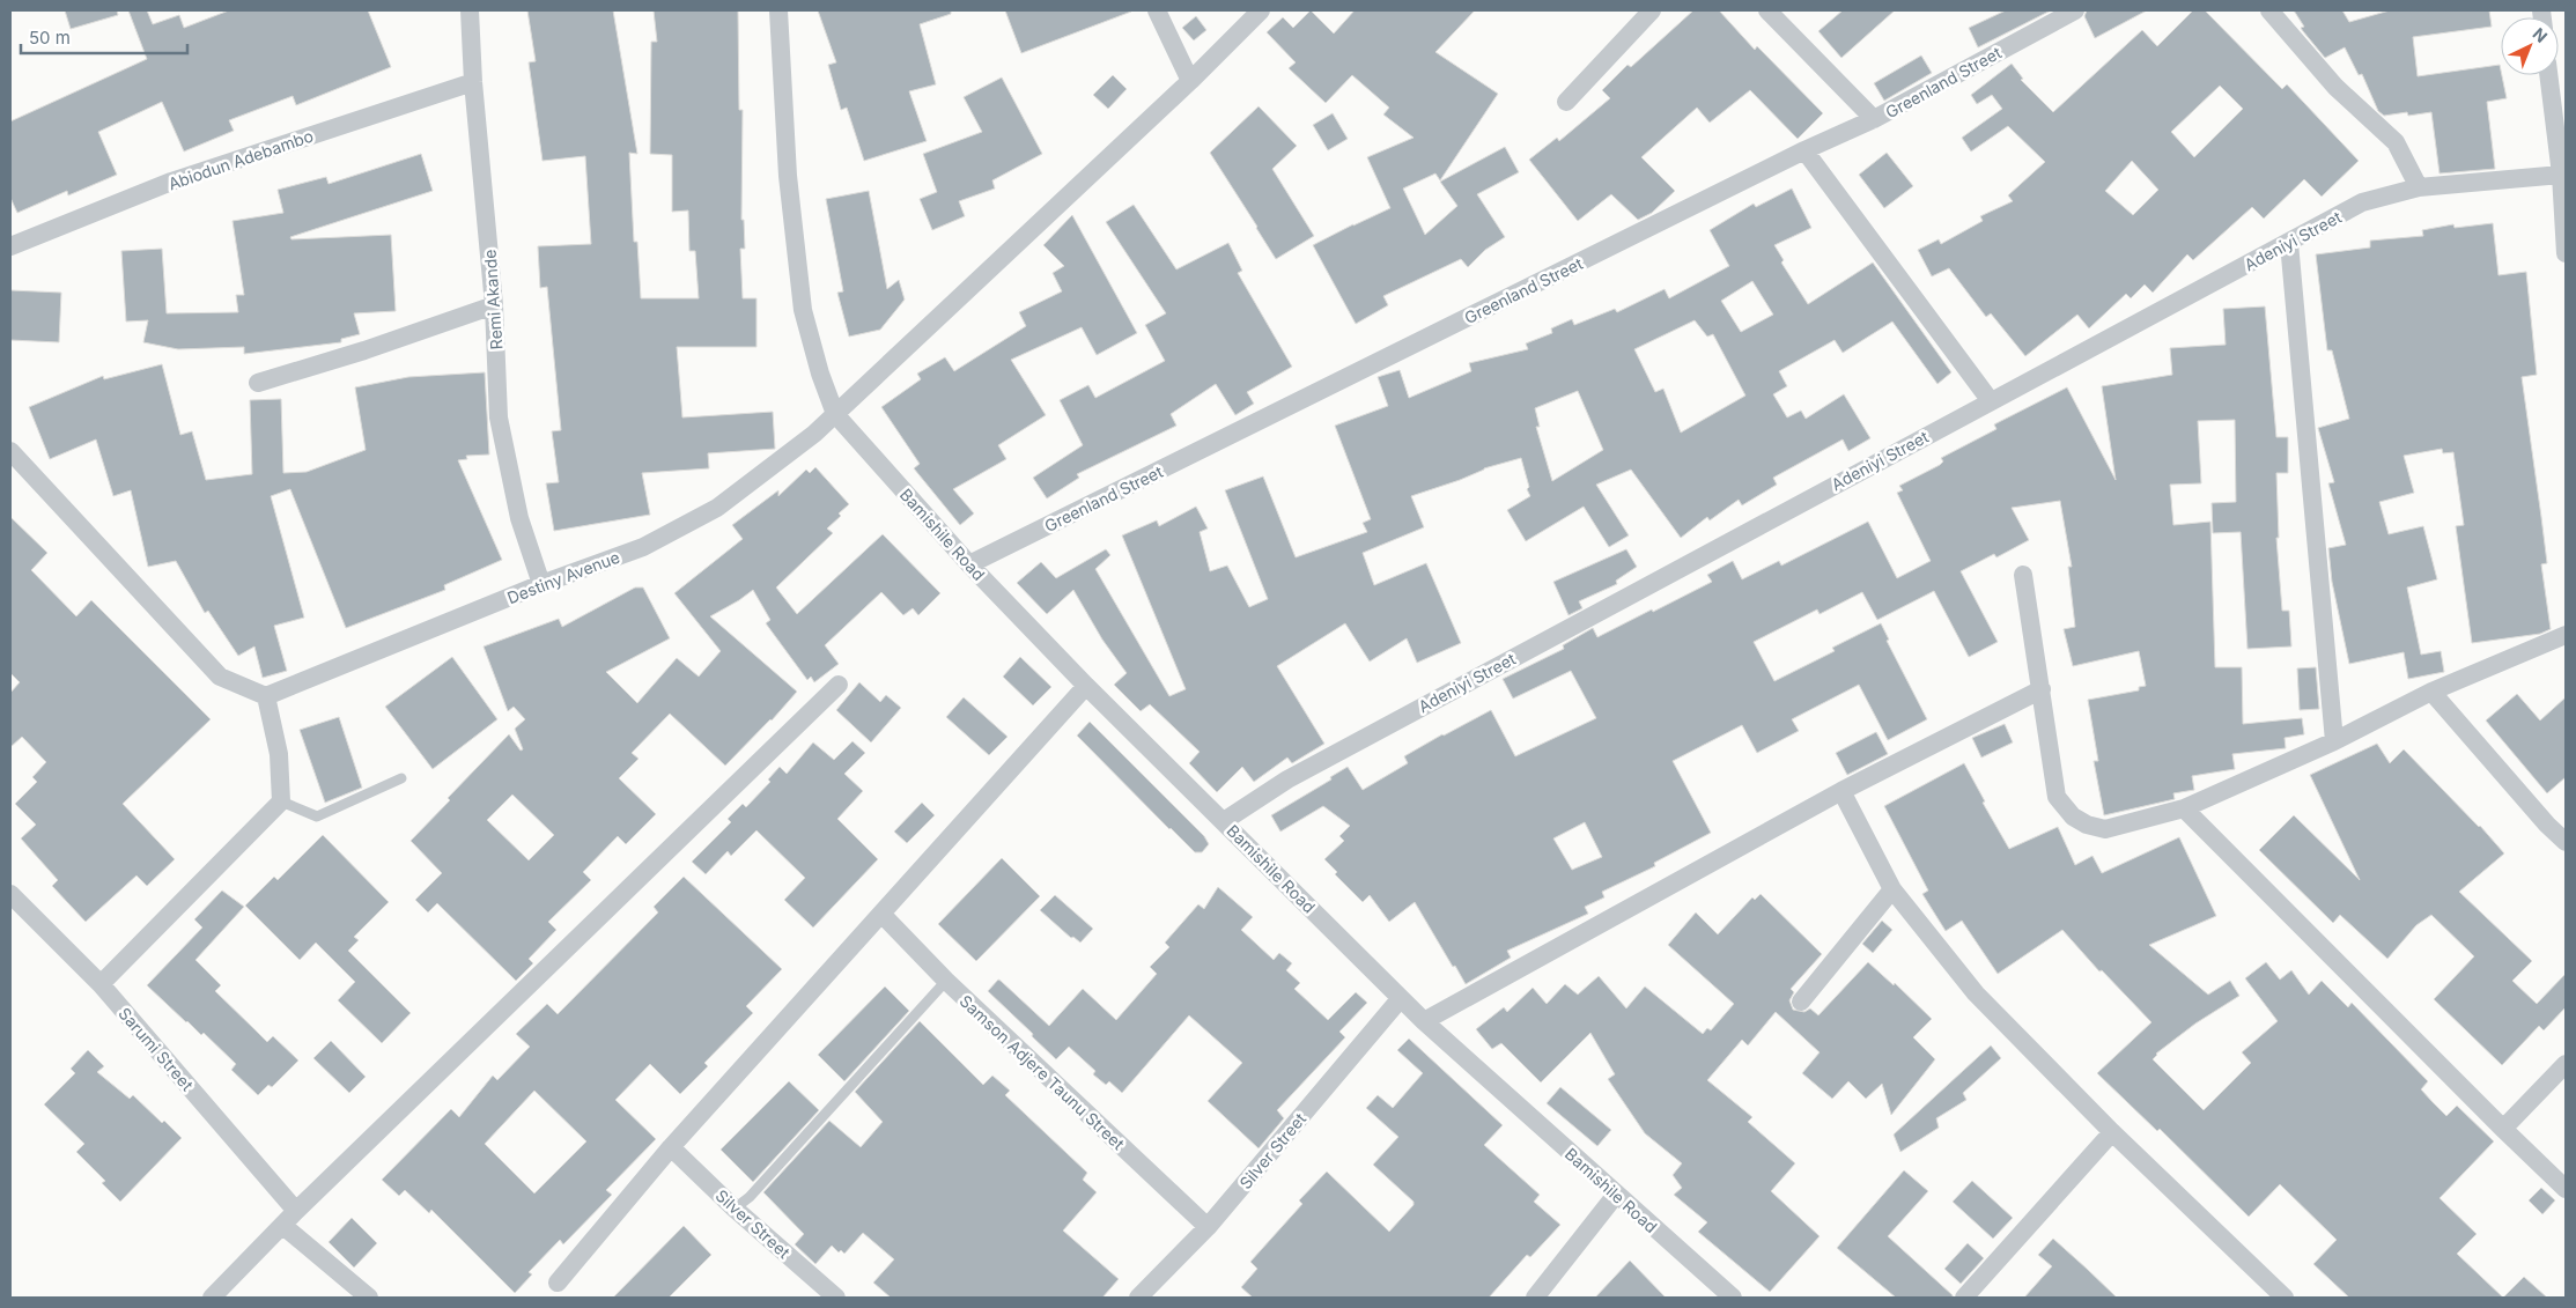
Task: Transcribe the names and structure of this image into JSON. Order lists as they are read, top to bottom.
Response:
{
  "streets": {
    "street": [
      "Greenland Street",
      "Abiodun Adebambo",
      "Adeniyi Street",
      "Remi Akande",
      "Bamishile Road",
      "Destiny Avenue",
      "Sarumi Street",
      "Samson Adjere Taunu Street",
      "Silver Street"
    ]
  },
  "crossings": [
    ["Greenland Street", "Bamishile Road"],
    ["Abiodun Adebambo", "Remi Akande"],
    ["Adeniyi Street", "Bamishile Road"],
    ["Remi Akande", "Destiny Avenue"],
    ["Bamishile Road", "Destiny Avenue"],
    ["Bamishile Road", "Silver Street"],
    ["Samson Adjere Taunu Street", "Silver Street"]
  ],
  "scale_bar": "50 m",
  "north": "top right"
}
